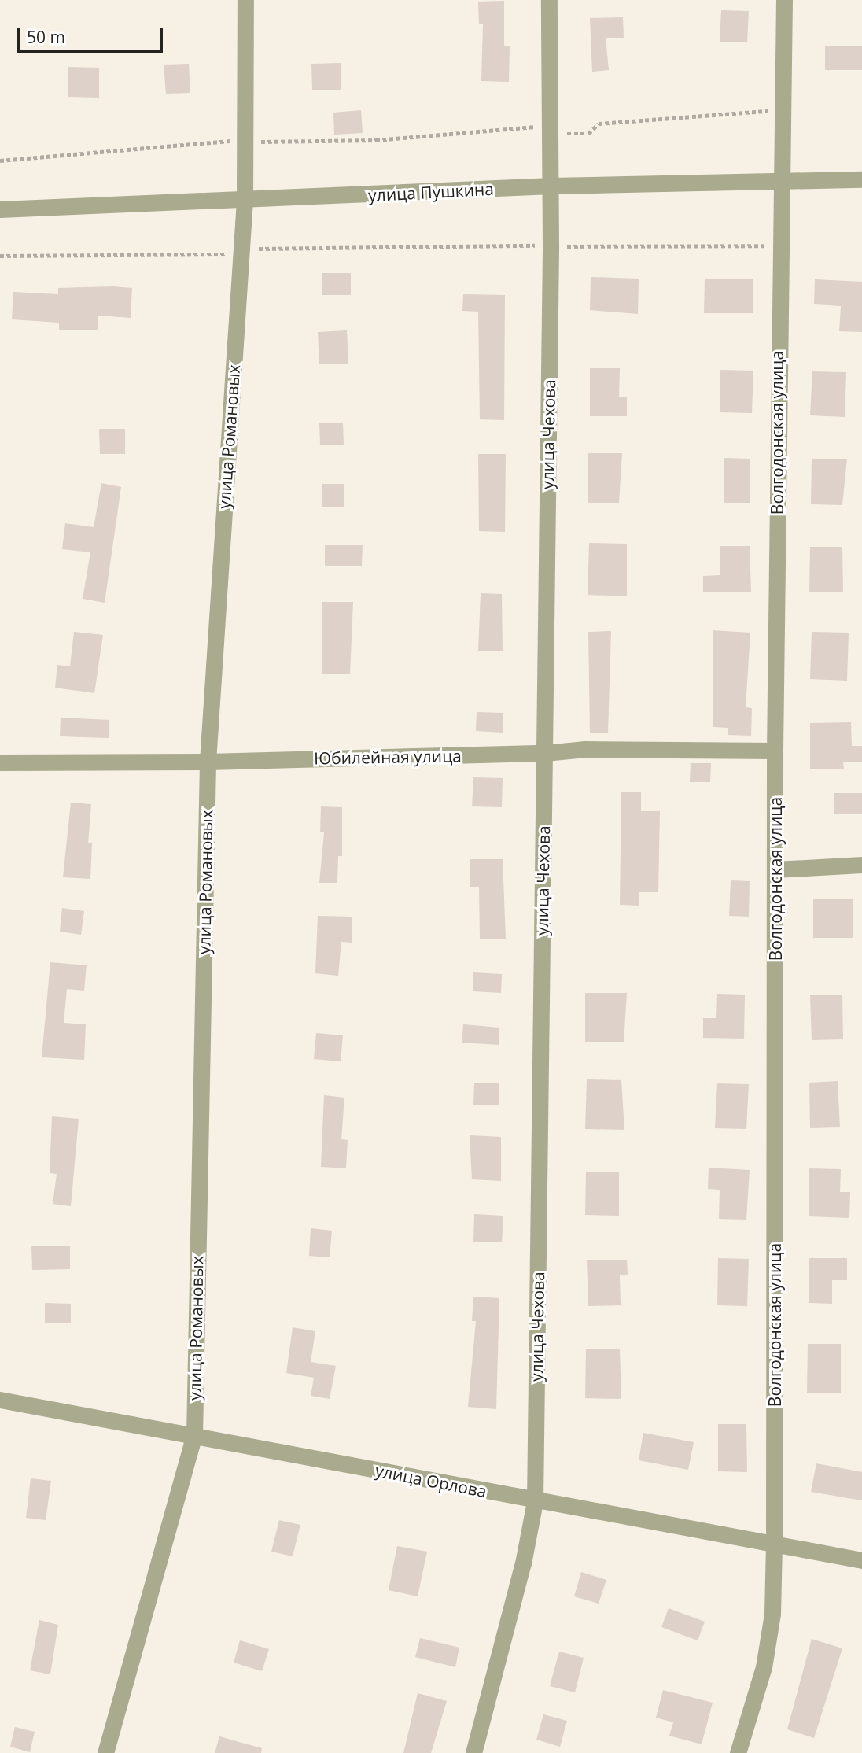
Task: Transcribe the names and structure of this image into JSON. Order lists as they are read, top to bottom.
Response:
{
  "streets": {
    "street": [
      "улица Пушкина",
      "Волгодонская улица",
      "улица Чехова",
      "улица Романовых",
      "Юбилейная улица",
      "улица Орлова"
    ]
  },
  "crossings": [
    ["улица Пушкина", "Волгодонская улица"],
    ["улица Пушкина", "улица Чехова"],
    ["улица Пушкина", "улица Романовых"],
    ["Волгодонская улица", "Юбилейная улица"],
    ["Волгодонская улица", "улица Орлова"],
    ["улица Чехова", "Юбилейная улица"],
    ["улица Чехова", "улица Орлова"],
    ["улица Романовых", "Юбилейная улица"],
    ["улица Романовых", "улица Орлова"]
  ],
  "scale_bar": "50 m"
}
